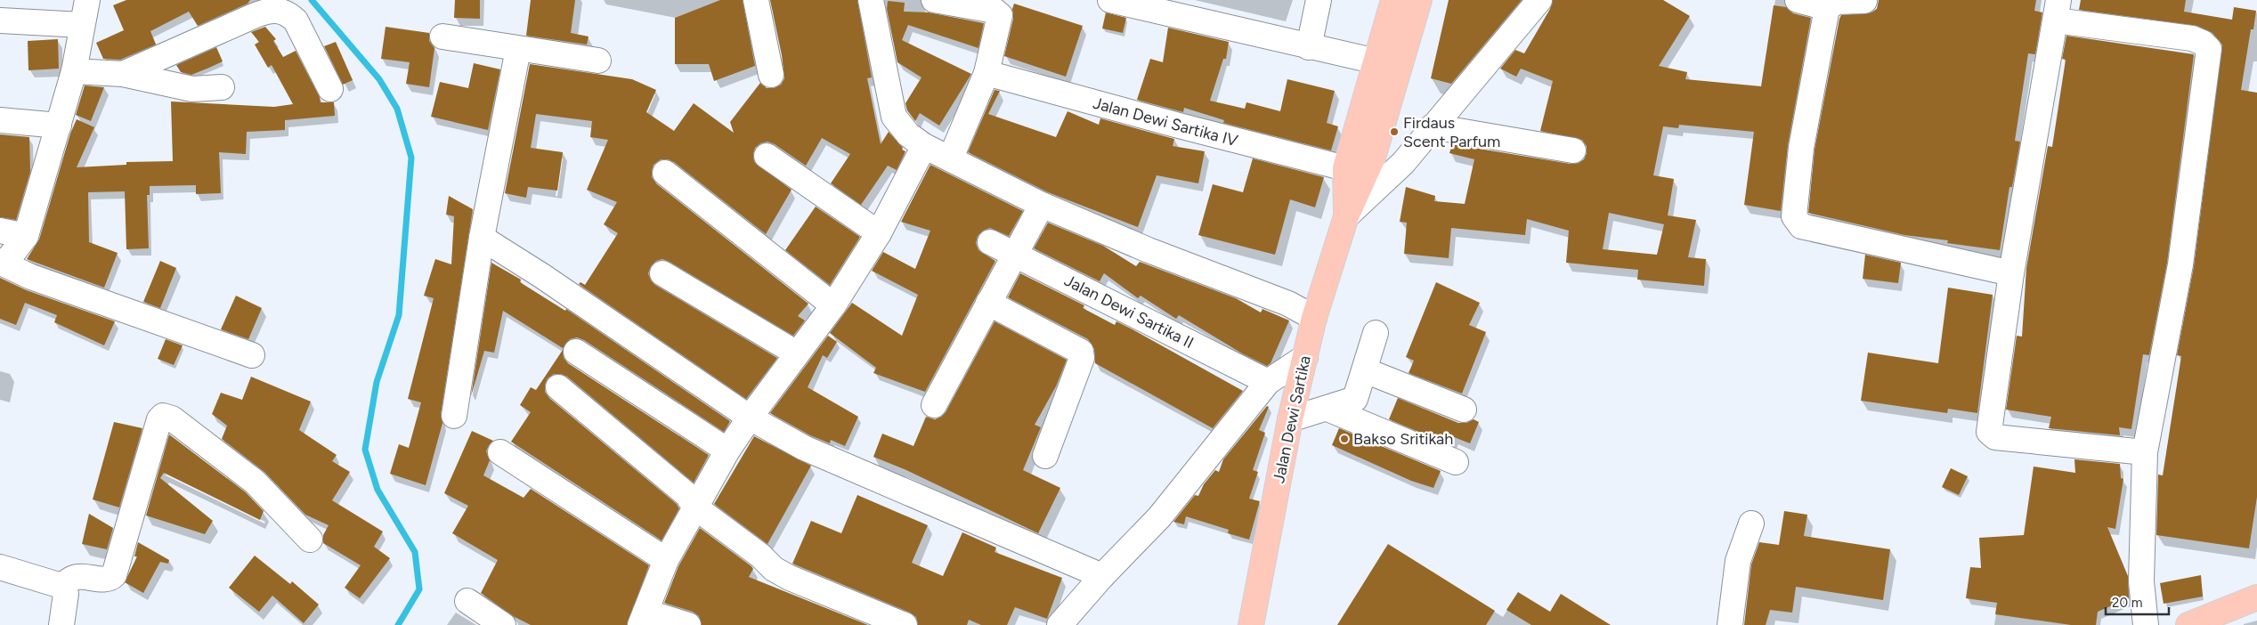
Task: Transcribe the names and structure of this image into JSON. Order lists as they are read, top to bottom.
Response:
{
  "streets": {
    "main road": ["Jalan Dewi Sartika"],
    "street": ["Jalan Dewi Sartika IV", "Jalan Dewi Sartika II"]
  },
  "crossings": [
    ["Jalan Dewi Sartika IV", "Jalan Dewi Sartika"]
  ],
  "places": ["Firdaus Scent Parfum", "Bakso Sritikah"],
  "scale_bar": "20 m"
}
